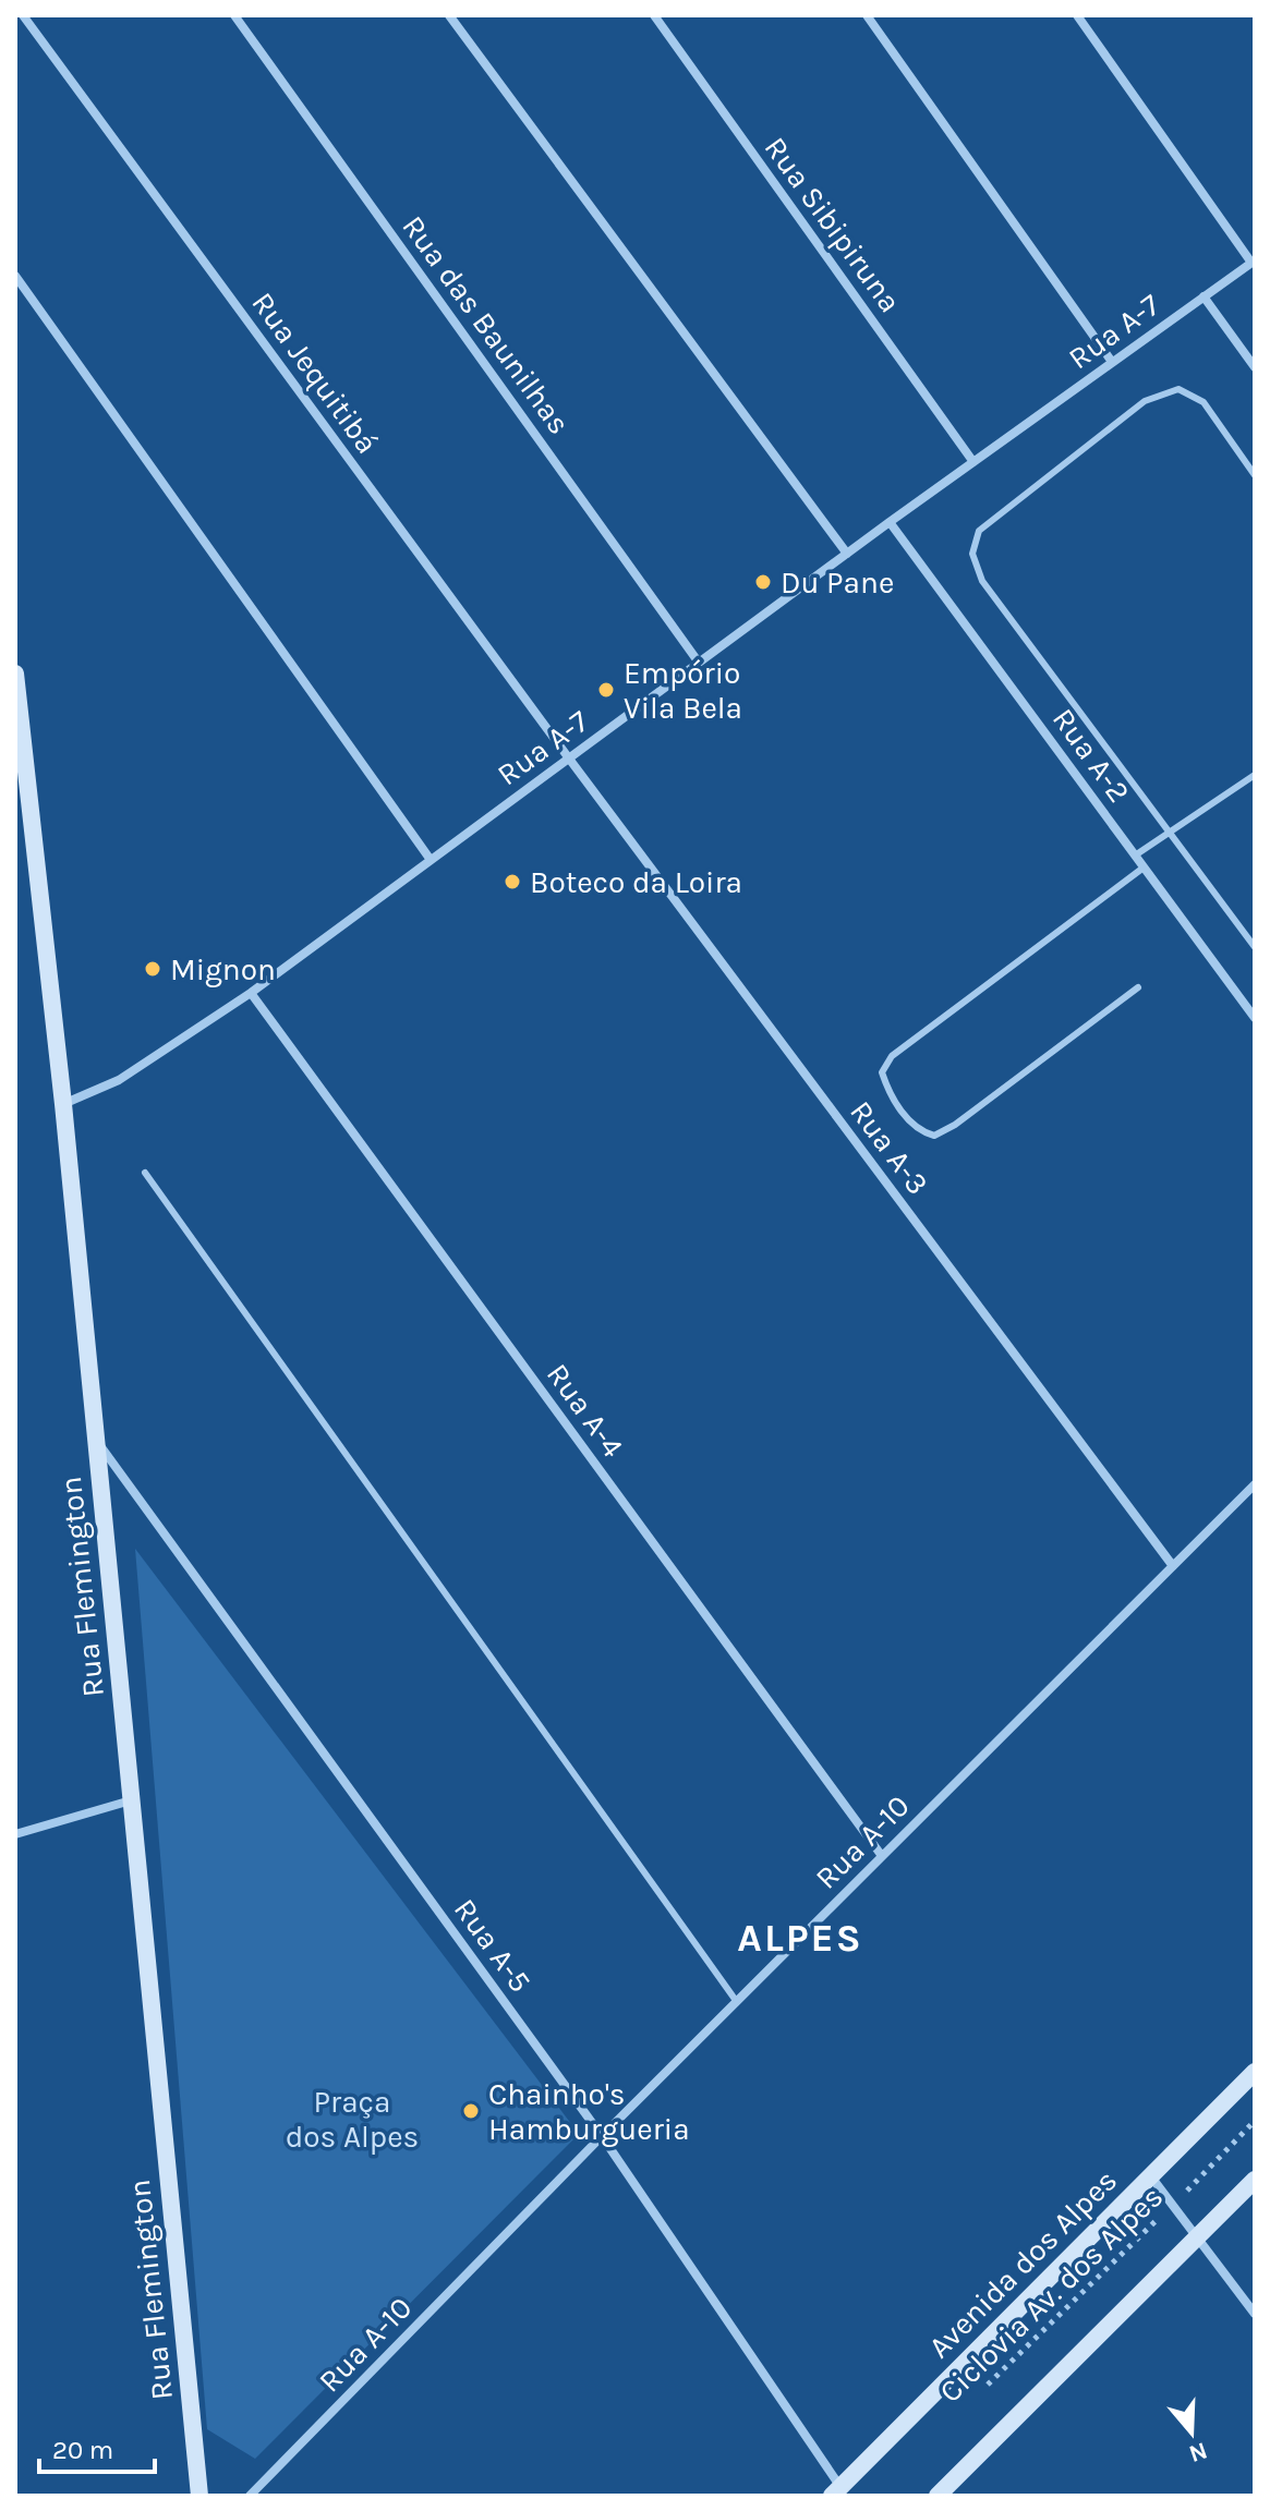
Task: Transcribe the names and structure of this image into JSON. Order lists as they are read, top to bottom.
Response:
{
  "streets": {
    "street": [
      "Rua Sibipiruna",
      "Rua das Baunilhas",
      "Rua A-7",
      "Rua Jequitibá",
      "Rua A-2",
      "Rua A-3",
      "Rua A-4",
      "Rua Flemington",
      "Rua A-10",
      "Rua A-5",
      "Avenida dos Alpes"
    ],
    "path": ["Ciclovia Av. dos Alpes"]
  },
  "crossings": [
    ["Rua Sibipiruna", "Rua A-7"],
    ["Rua das Baunilhas", "Rua A-7"],
    ["Rua A-7", "Rua Jequitibá"],
    ["Rua A-7", "Rua A-2"],
    ["Rua A-7", "Rua A-3"],
    ["Rua A-7", "Rua A-4"],
    ["Rua A-7", "Rua Flemington"],
    ["Rua Jequitibá", "Rua A-3"],
    ["Rua A-3", "Rua A-10"],
    ["Rua A-4", "Rua A-10"],
    ["Rua Flemington", "Rua A-5"],
    ["Rua A-10", "Rua A-5"],
    ["Rua A-5", "Avenida dos Alpes"]
  ],
  "districts": ["ALPES"],
  "parks": ["Praça dos Alpes"],
  "places": [
    "Du Pane",
    "Empório Vila Bela",
    "Boteco da Loira",
    "Mignon",
    "Chainho's Hamburgueria"
  ],
  "scale_bar": "20 m",
  "north": "bottom"
}
